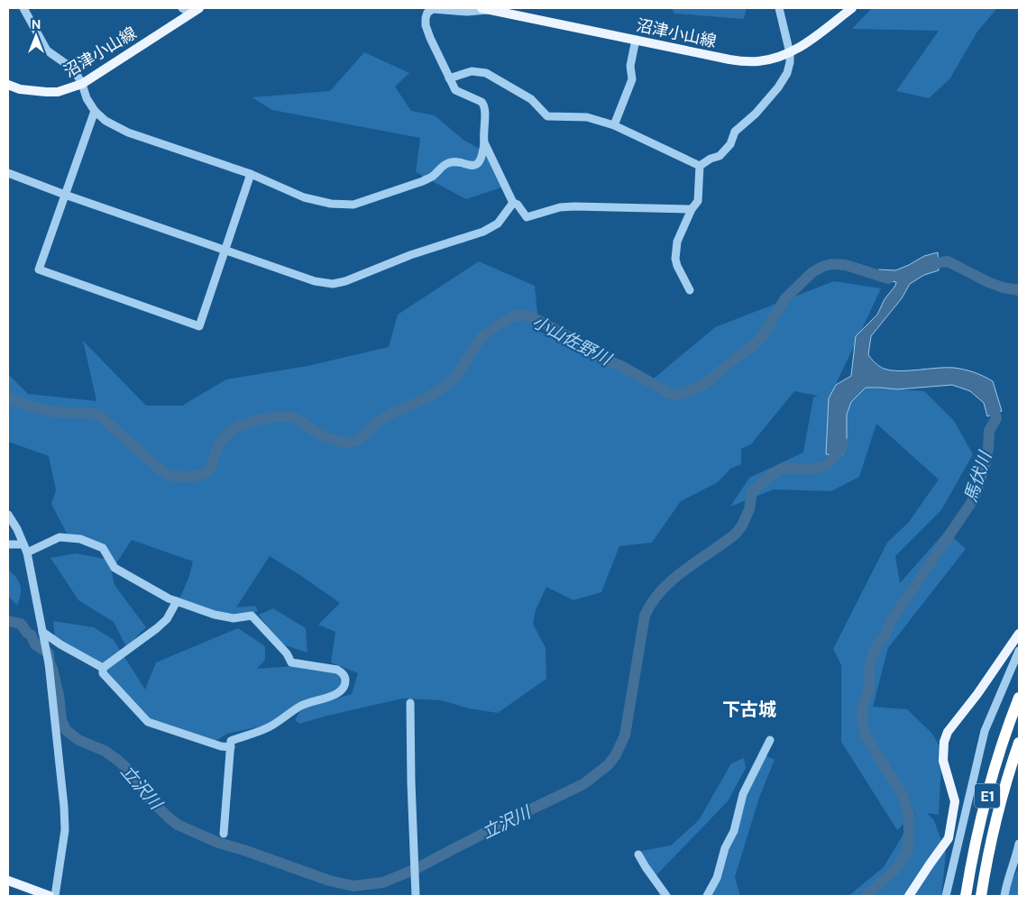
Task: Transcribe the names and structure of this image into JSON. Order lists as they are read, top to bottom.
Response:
{
  "streets": {
    "highway": ["E1"],
    "main road": ["沼津小山線"]
  },
  "districts": ["下古城"],
  "water": ["小山佐野川", "馬伏川", "立沢川"],
  "north": "top"
}
